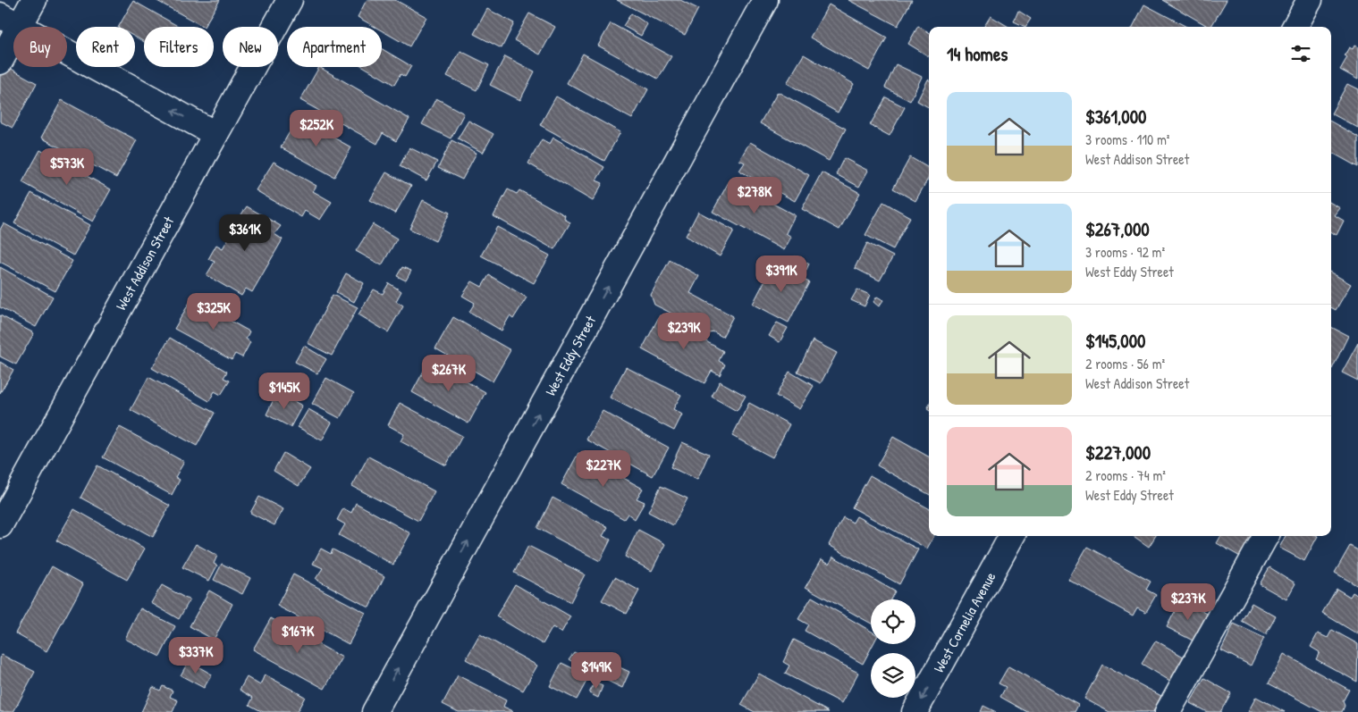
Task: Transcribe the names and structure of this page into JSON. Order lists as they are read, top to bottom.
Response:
{
  "streets": {
    "street": ["West Addison Street", "West Eddy Street", "West Cornelia Avenue"]
  },
  "one_way": ["West Eddy Street", "West Cornelia Avenue"],
  "page": {
    "chip": [
      "Buy",
      "Rent",
      "Filters",
      "New",
      "Apartment"
    ],
    "heading": "14 homes",
    "list": [
      {
        "name": "$361,000",
        "note": "3 rooms · 110 m² · West Addison Street"
      },
      {
        "name": "$267,000",
        "note": "3 rooms · 92 m² · West Eddy Street"
      },
      {
        "name": "$145,000",
        "note": "2 rooms · 56 m² · West Addison Street"
      },
      {
        "name": "$227,000",
        "note": "2 rooms · 74 m² · West Eddy Street"
      }
    ],
    "price": [
      "$252K",
      "$573K",
      "$278K",
      "$361K",
      "$391K",
      "$325K",
      "$239K",
      "$267K",
      "$145K",
      "$227K",
      "$237K",
      "$167K",
      "$337K",
      "$149K"
    ]
  }
}
